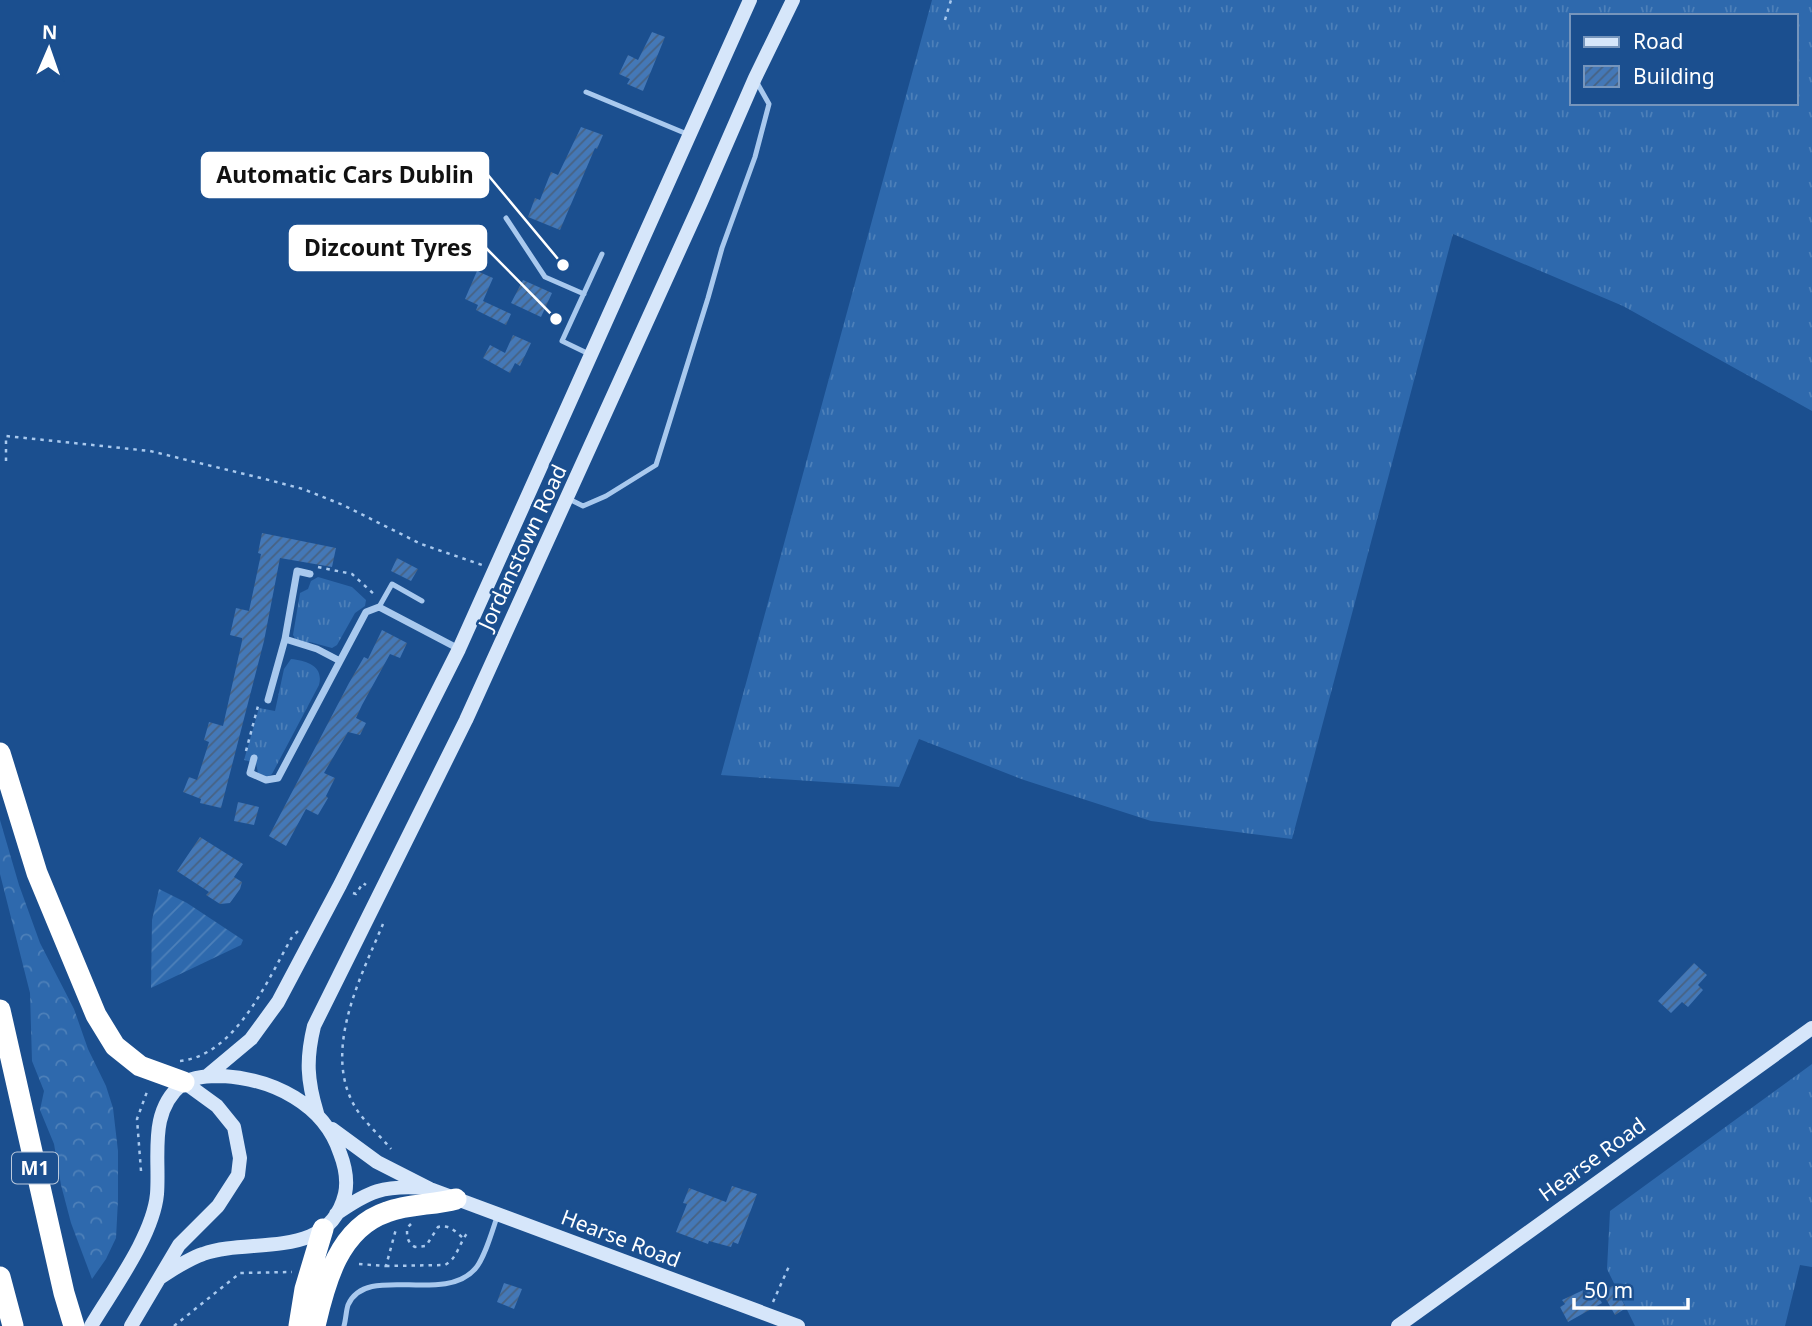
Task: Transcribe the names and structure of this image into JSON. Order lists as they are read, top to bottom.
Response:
{
  "streets": {
    "highway": ["M1"],
    "main road": ["Jordanstown Road", "Hearse Road"]
  },
  "places": ["Automatic Cars Dublin", "Dizcount Tyres"],
  "legend": ["Road", "Building"],
  "scale_bar": "50 m",
  "north": "top"
}
